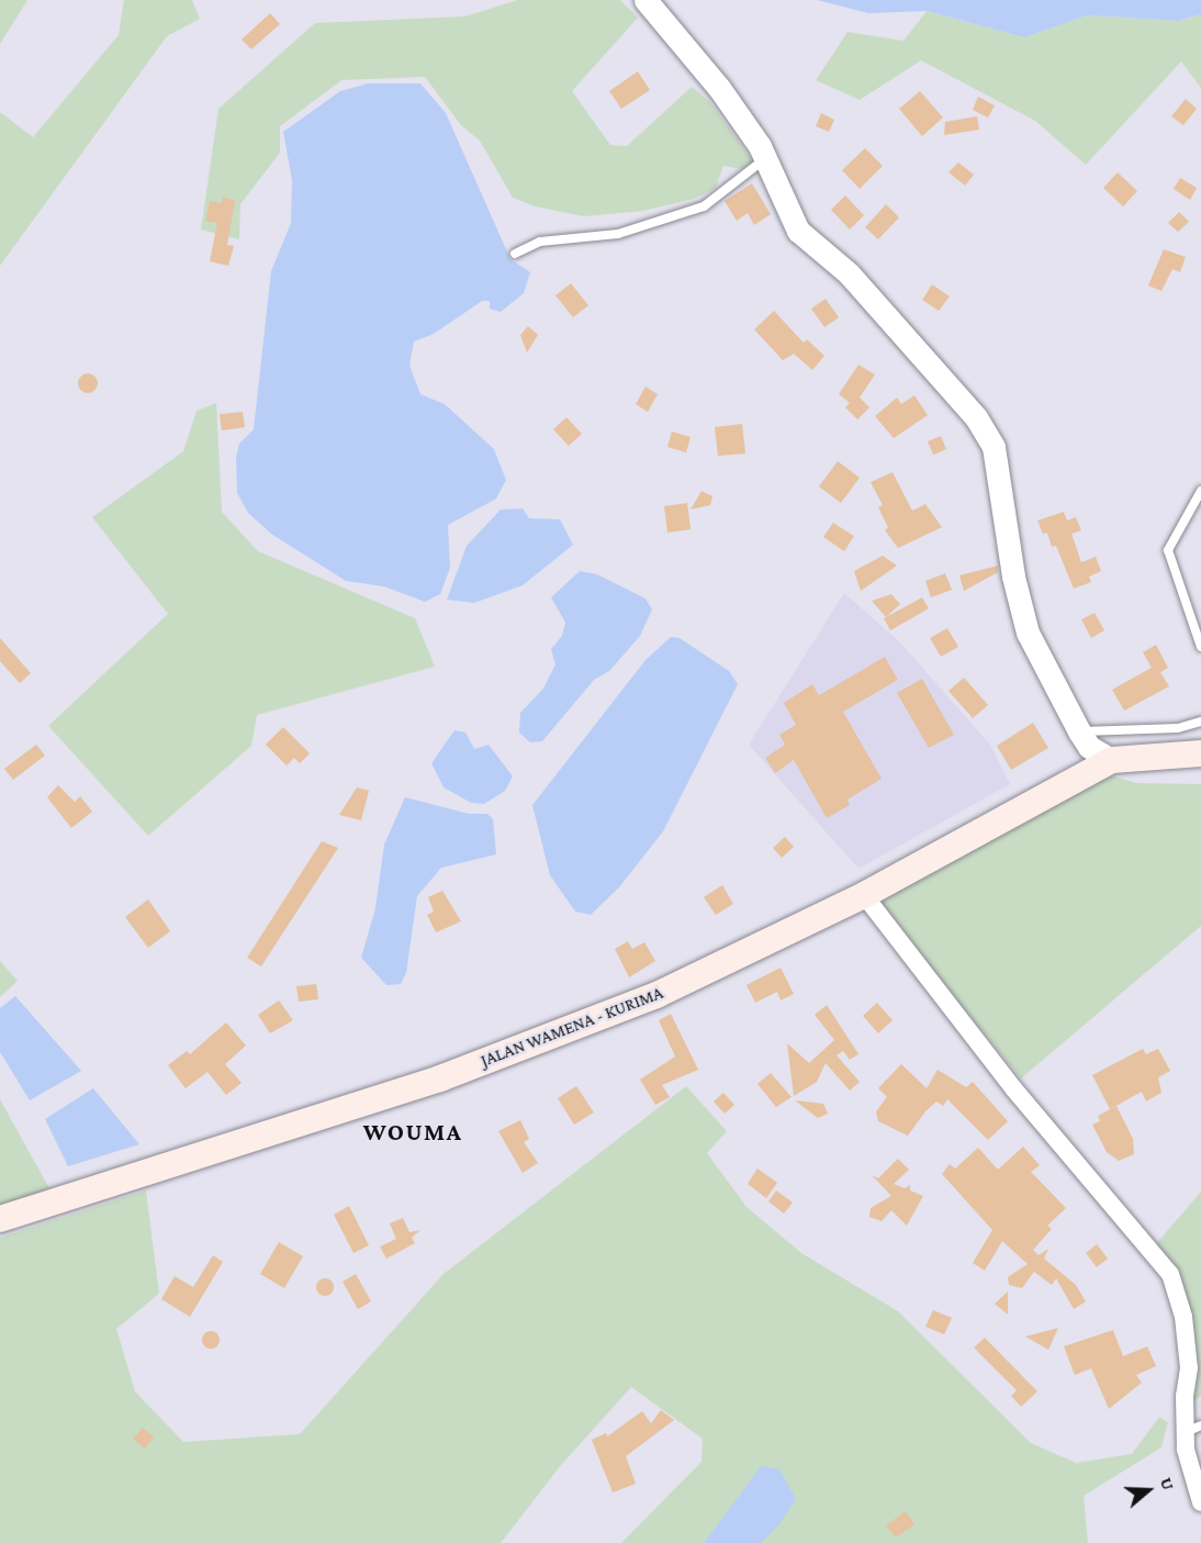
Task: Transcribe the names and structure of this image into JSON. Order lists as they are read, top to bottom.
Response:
{
  "streets": {
    "main road": ["JALAN WAMENA - KURIMA"]
  },
  "districts": ["WOUMA"],
  "north": "right"
}
